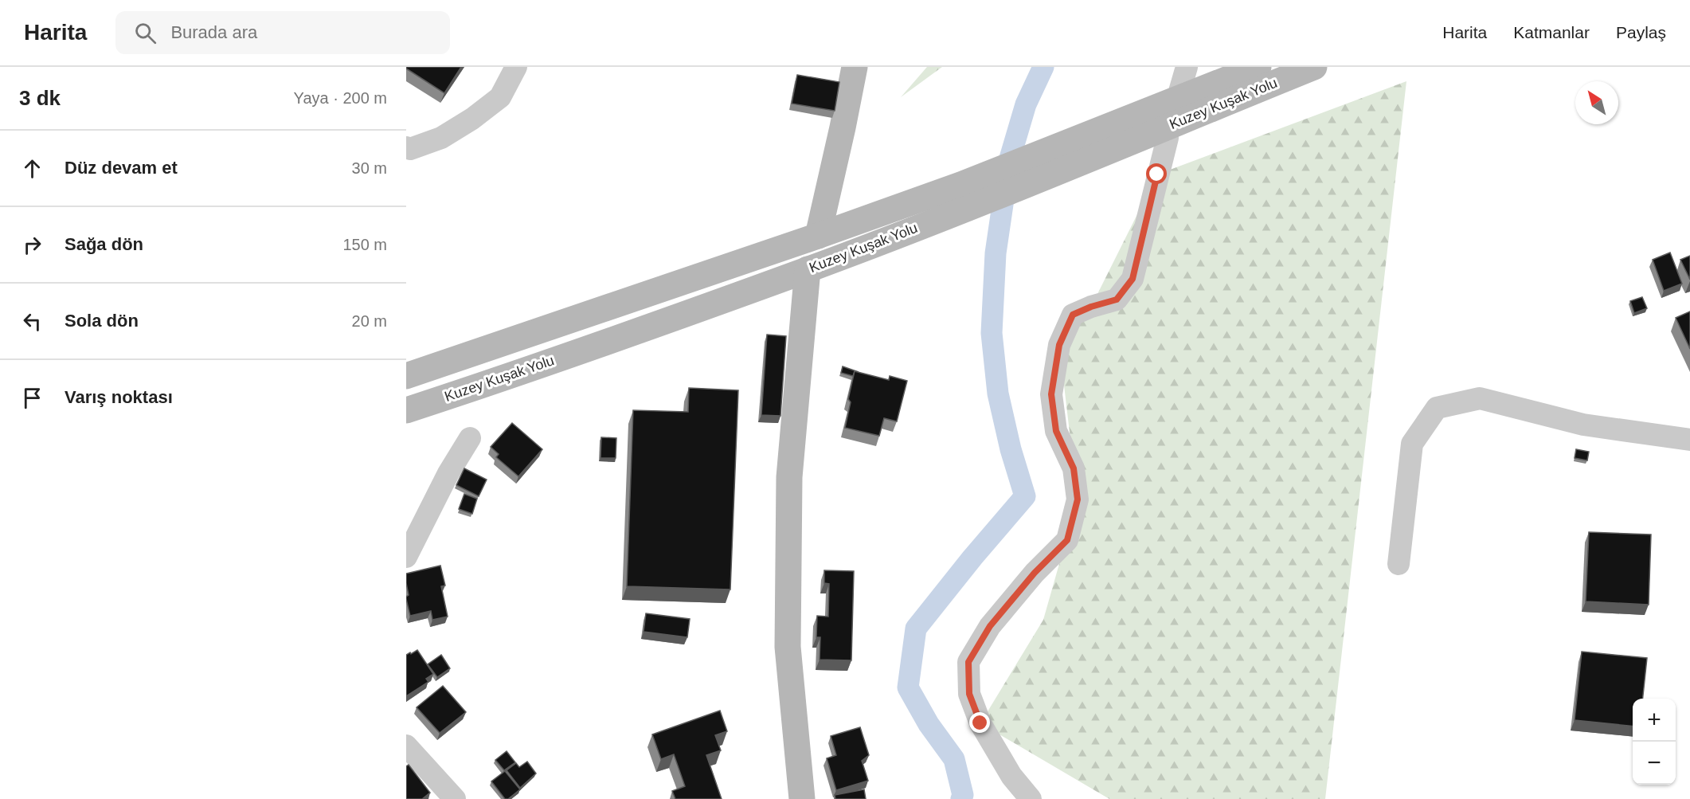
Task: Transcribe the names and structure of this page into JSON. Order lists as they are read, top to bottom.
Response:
{
  "streets": {
    "main road": ["Kuzey Kuşak Yolu"]
  },
  "north": "top left",
  "page": {
    "header": "Harita",
    "search": "Burada ara",
    "nav": ["Harita", "Katmanlar", "Paylaş"],
    "heading": ["3 dk", "Yaya · 200 m"],
    "list": [
      ["Düz devam et", "30 m"],
      ["Sağa dön", "150 m"],
      ["Sola dön", "20 m"],
      "Varış noktası"
    ],
    "map_buttons": ["+", "−"]
  }
}
